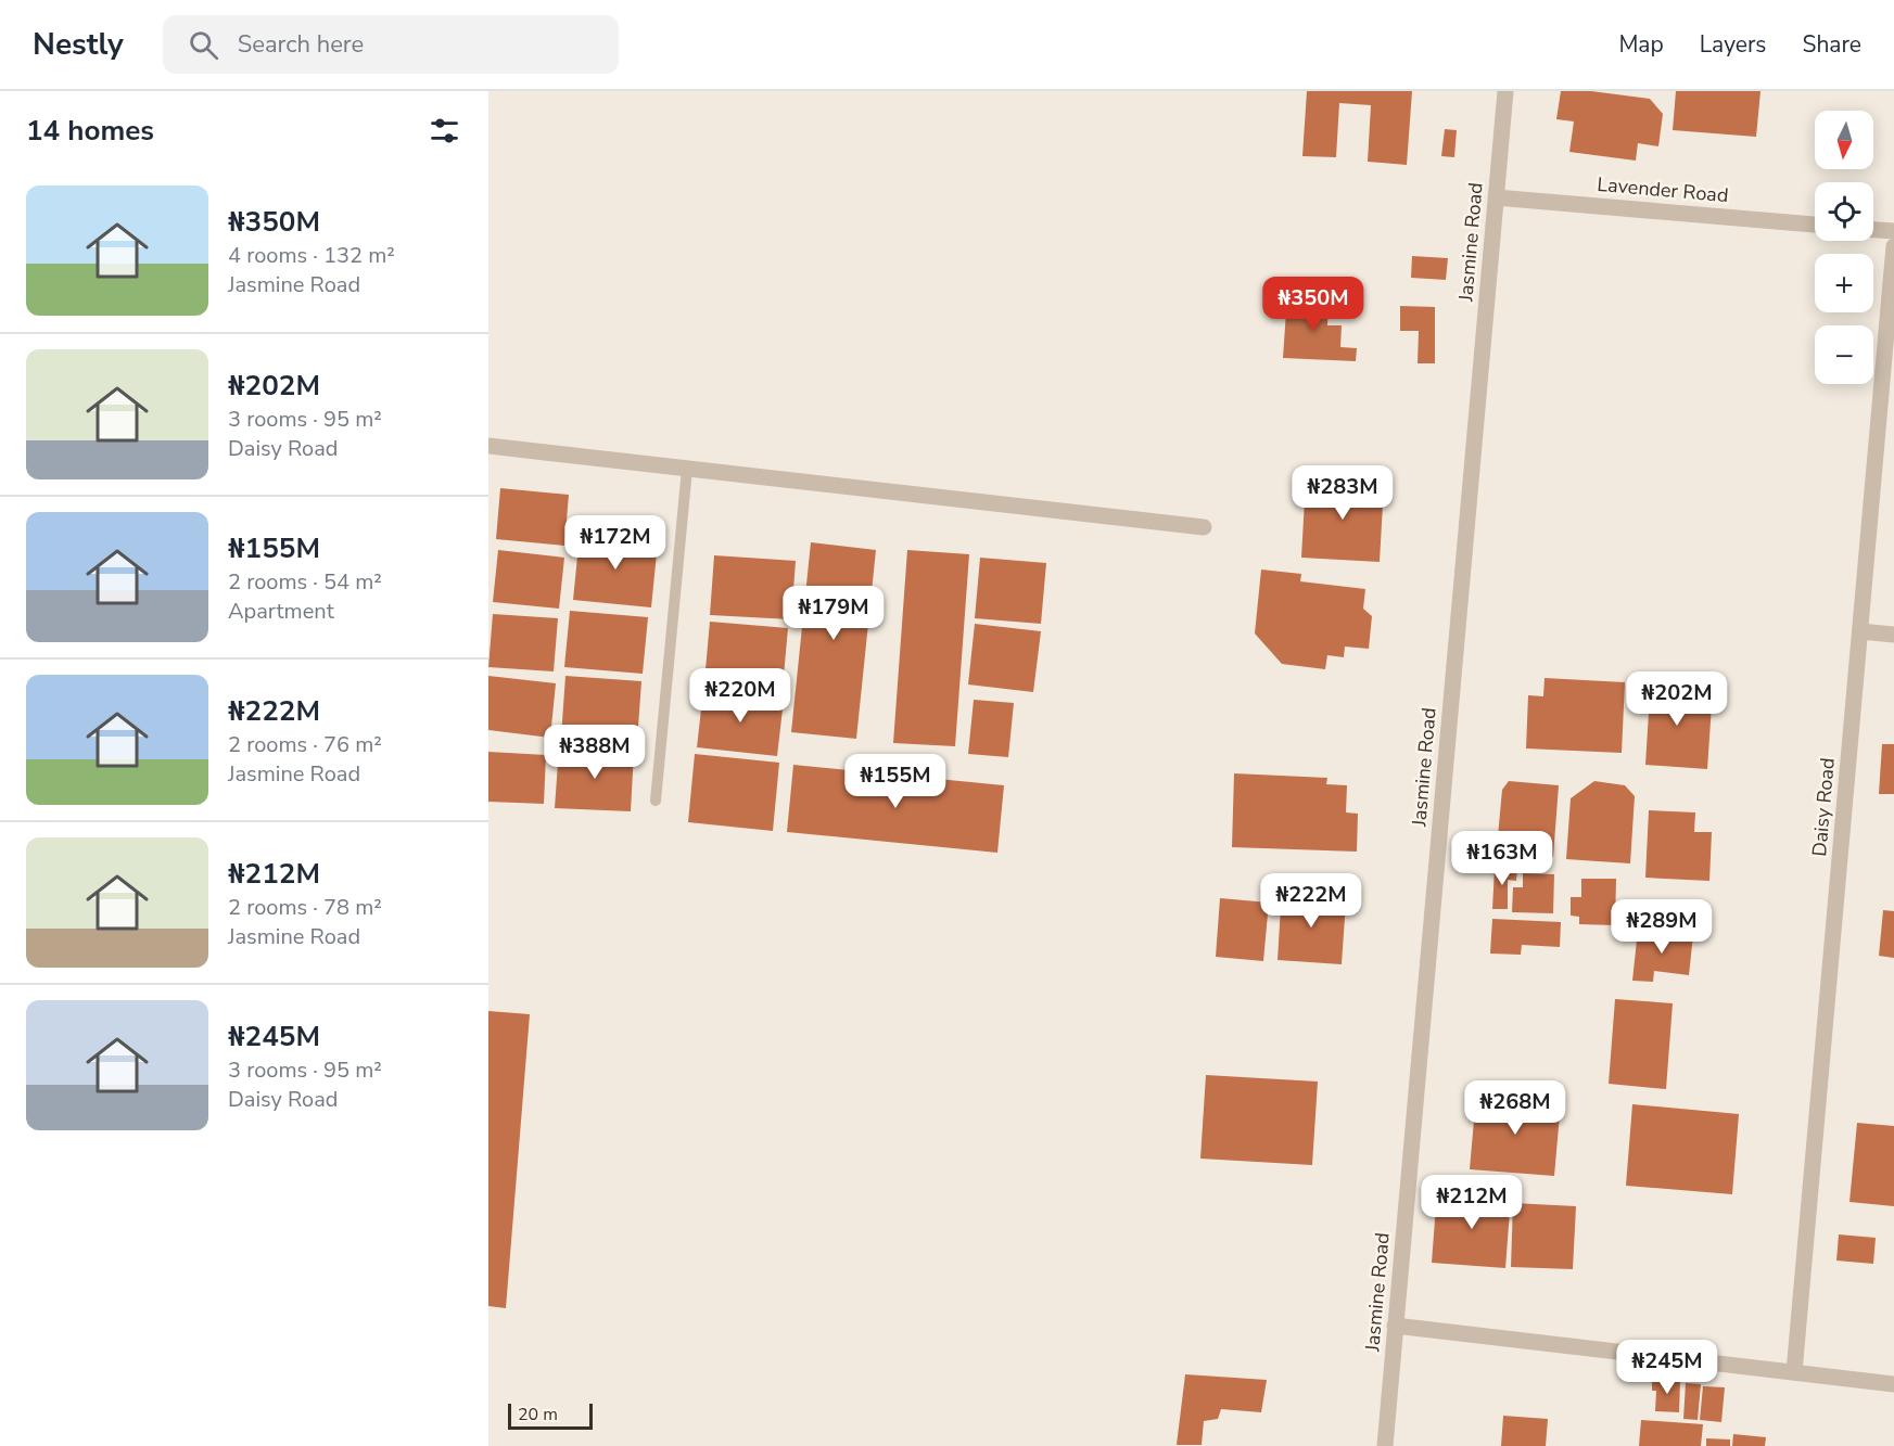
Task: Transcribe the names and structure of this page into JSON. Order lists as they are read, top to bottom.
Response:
{
  "streets": {
    "street": ["Lavender Road", "Jasmine Road", "Daisy Road"]
  },
  "crossings": [
    ["Lavender Road", "Jasmine Road"]
  ],
  "scale_bar": "20 m",
  "north": "bottom",
  "page": {
    "header": "Nestly",
    "search": "Search here",
    "nav": ["Map", "Layers", "Share"],
    "heading": "14 homes",
    "map_buttons": ["+", "−"],
    "list": [
      {
        "name": "₦350M",
        "note": "4 rooms · 132 m² · Jasmine Road"
      },
      {
        "name": "₦202M",
        "note": "3 rooms · 95 m² · Daisy Road"
      },
      {
        "name": "₦155M",
        "note": "2 rooms · 54 m² · Apartment"
      },
      {
        "name": "₦222M",
        "note": "2 rooms · 76 m² · Jasmine Road"
      },
      {
        "name": "₦212M",
        "note": "2 rooms · 78 m² · Jasmine Road"
      },
      {
        "name": "₦245M",
        "note": "3 rooms · 95 m² · Daisy Road"
      }
    ],
    "price": [
      "₦350M",
      "₦283M",
      "₦172M",
      "₦179M",
      "₦220M",
      "₦202M",
      "₦388M",
      "₦155M",
      "₦163M",
      "₦222M",
      "₦289M",
      "₦268M",
      "₦212M",
      "₦245M"
    ],
    "scale": "20 m"
  }
}
